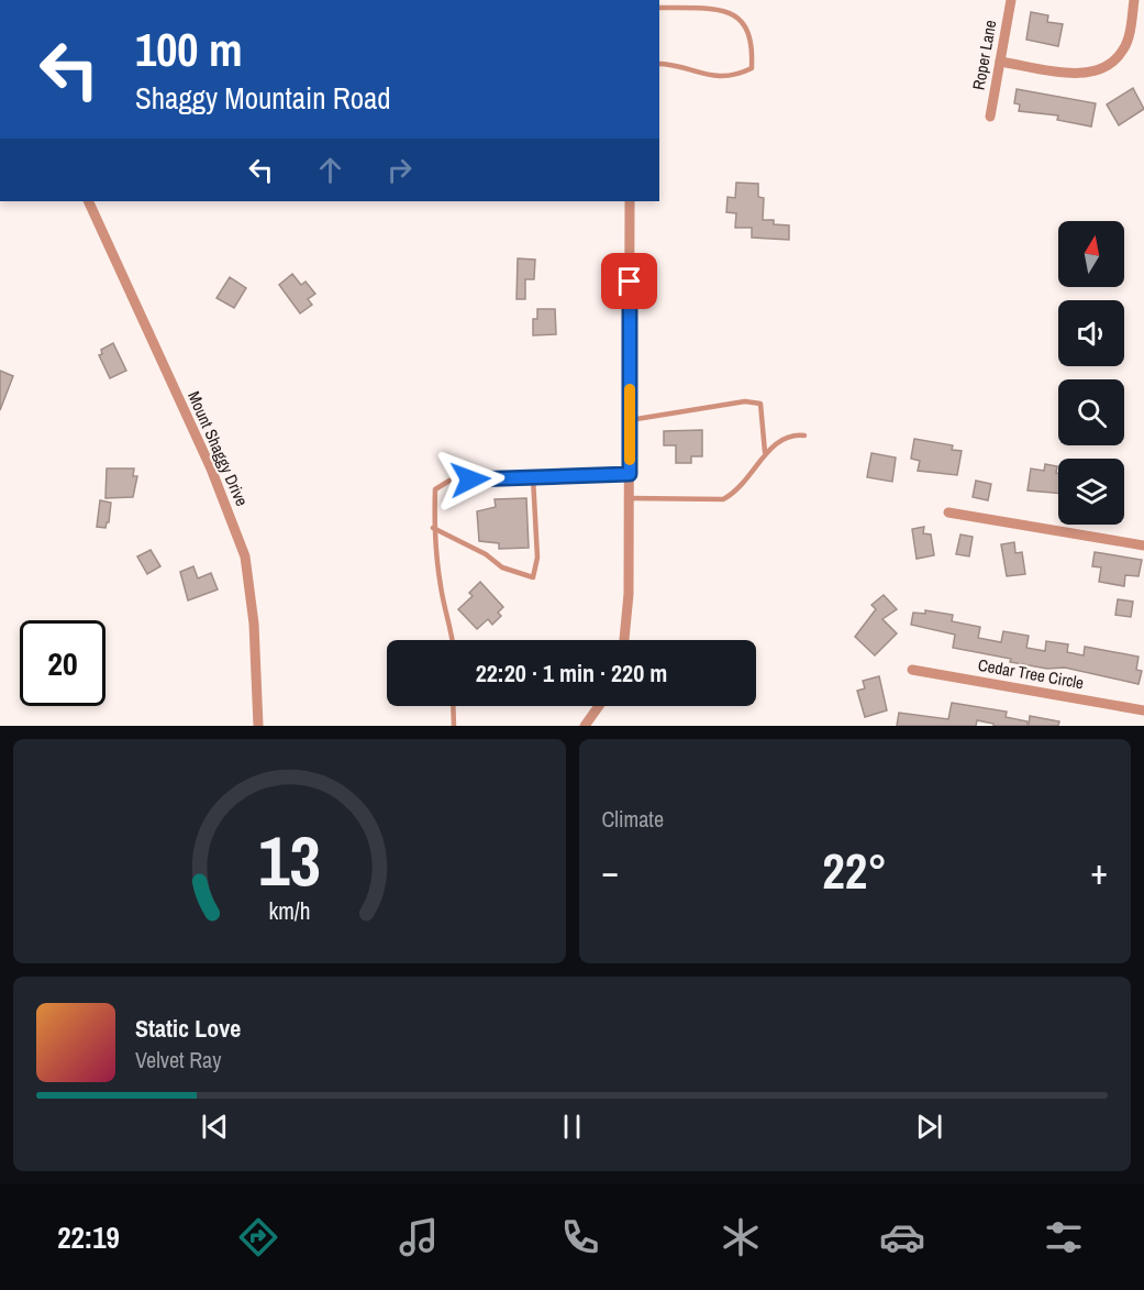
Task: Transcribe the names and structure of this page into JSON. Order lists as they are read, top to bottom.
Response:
{
  "streets": {
    "street": ["Roper Lane", "Mount Shaggy Drive", "Cedar Tree Circle"]
  },
  "north": "top",
  "page": {
    "turn": ["100 m", "Shaggy Mountain Road"],
    "limit": "20",
    "trip": "22:20 · 1 min · 220 m",
    "tile": "Climate",
    "heat": ["−", "22°", "+"],
    "song": ["Static Love", "Velvet Ray"],
    "tabs": "22:19",
    "gauge": ["13", "km/h"]
  }
}
